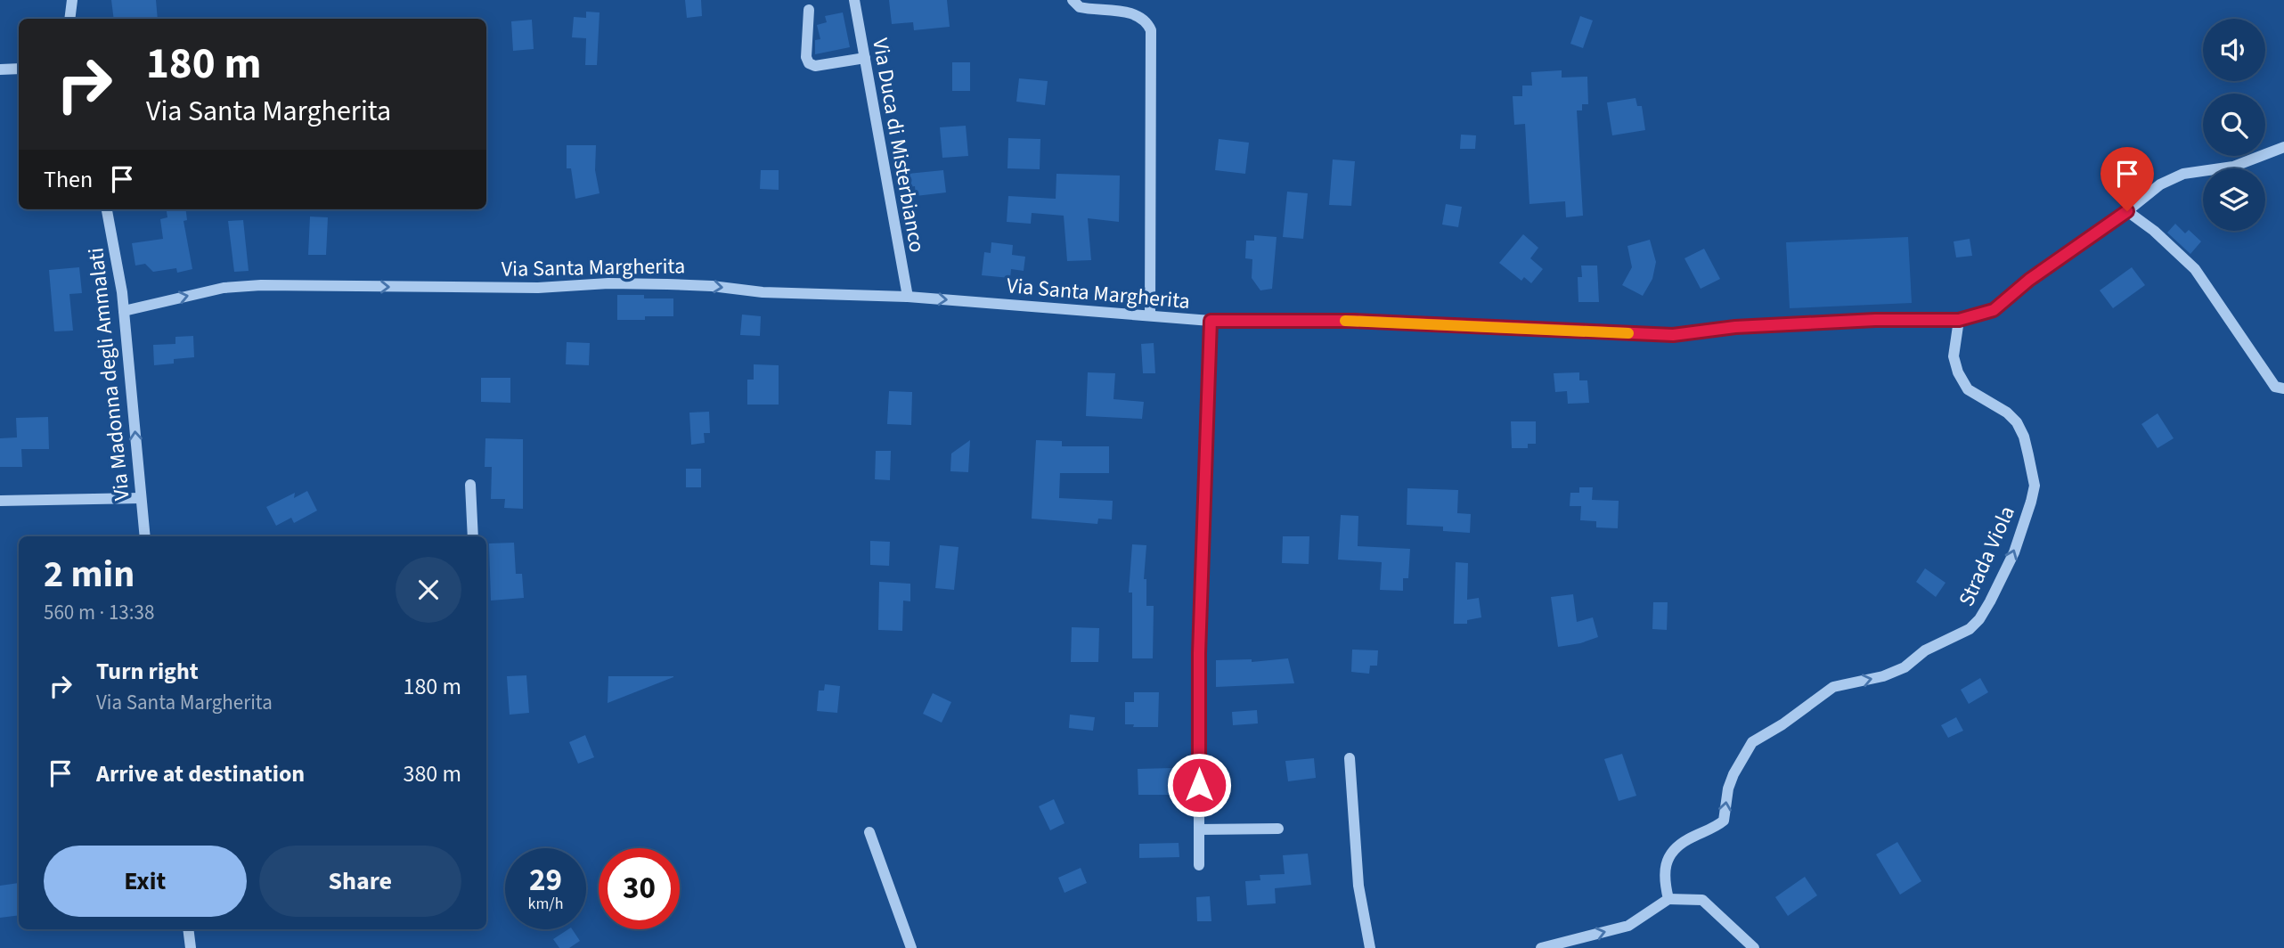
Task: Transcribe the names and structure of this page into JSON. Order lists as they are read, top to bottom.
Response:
{
  "streets": {
    "street": [
      "Via Duca di Misterbianco",
      "Via Santa Margherita",
      "Via Madonna degli Ammalati",
      "Strada Viola"
    ]
  },
  "crossings": [
    ["Via Duca di Misterbianco", "Via Santa Margherita"],
    ["Via Santa Margherita", "Via Madonna degli Ammalati"],
    ["Via Santa Margherita", "Strada Viola"]
  ],
  "one_way": ["Via Santa Margherita", "Via Madonna degli Ammalati", "Strada Viola"],
  "page": {
    "turn": ["180 m", "Via Santa Margherita"],
    "then": "Then",
    "heading": ["2 min", "560 m · 13:38"],
    "list": [
      {
        "name": "Turn right",
        "note": "Via Santa Margherita",
        "value": "180 m"
      },
      {
        "name": "Arrive at destination",
        "value": "380 m"
      }
    ],
    "buttons": ["Exit", "Share"],
    "speed": "29 km/h",
    "limit": "30"
  }
}
